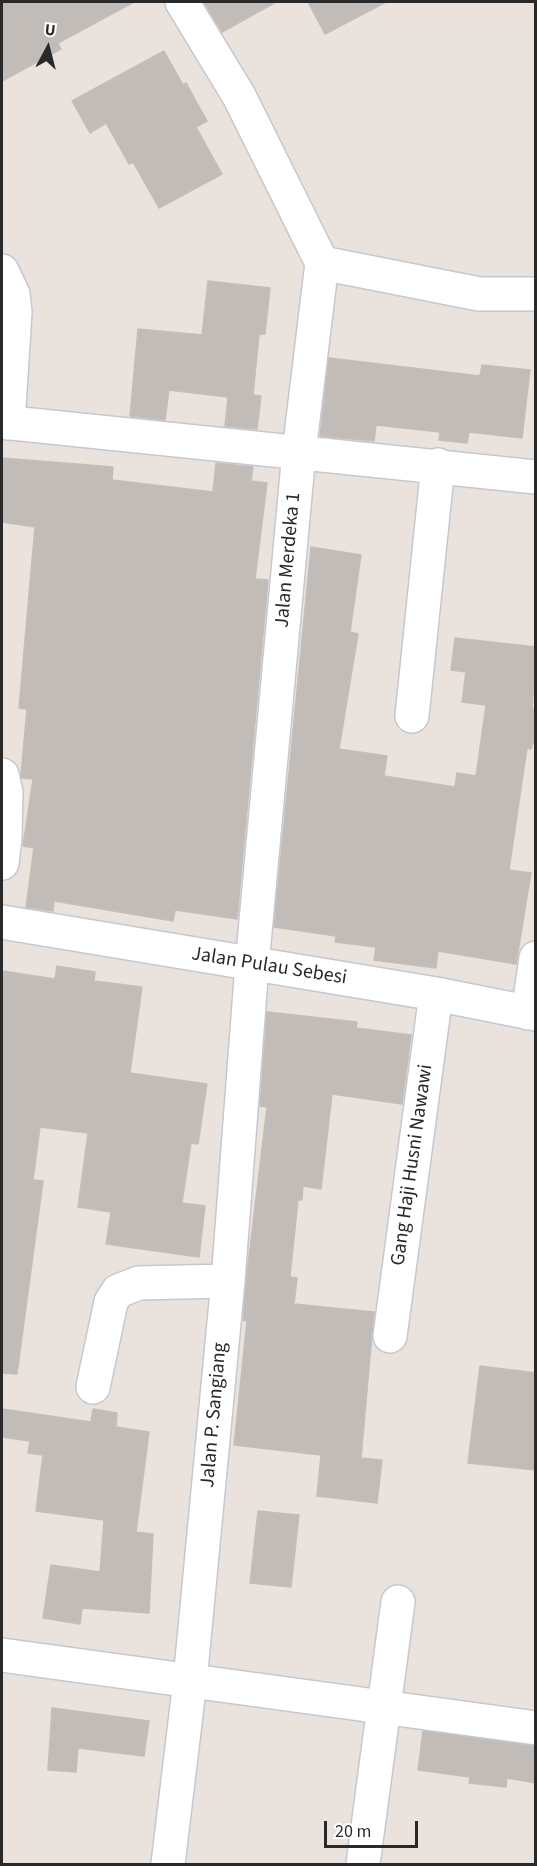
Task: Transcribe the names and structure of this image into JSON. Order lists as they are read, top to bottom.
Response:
{
  "streets": {
    "street": [
      "Jalan Merdeka 1",
      "Jalan Pulau Sebesi",
      "Gang Haji Husni Nawawi",
      "Jalan P. Sangiang"
    ]
  },
  "crossings": [
    ["Jalan Merdeka 1", "Jalan Pulau Sebesi"],
    ["Jalan Merdeka 1", "Jalan P. Sangiang"],
    ["Jalan Pulau Sebesi", "Gang Haji Husni Nawawi"],
    ["Jalan Pulau Sebesi", "Jalan P. Sangiang"]
  ],
  "scale_bar": "20 m",
  "north": "top"
}
